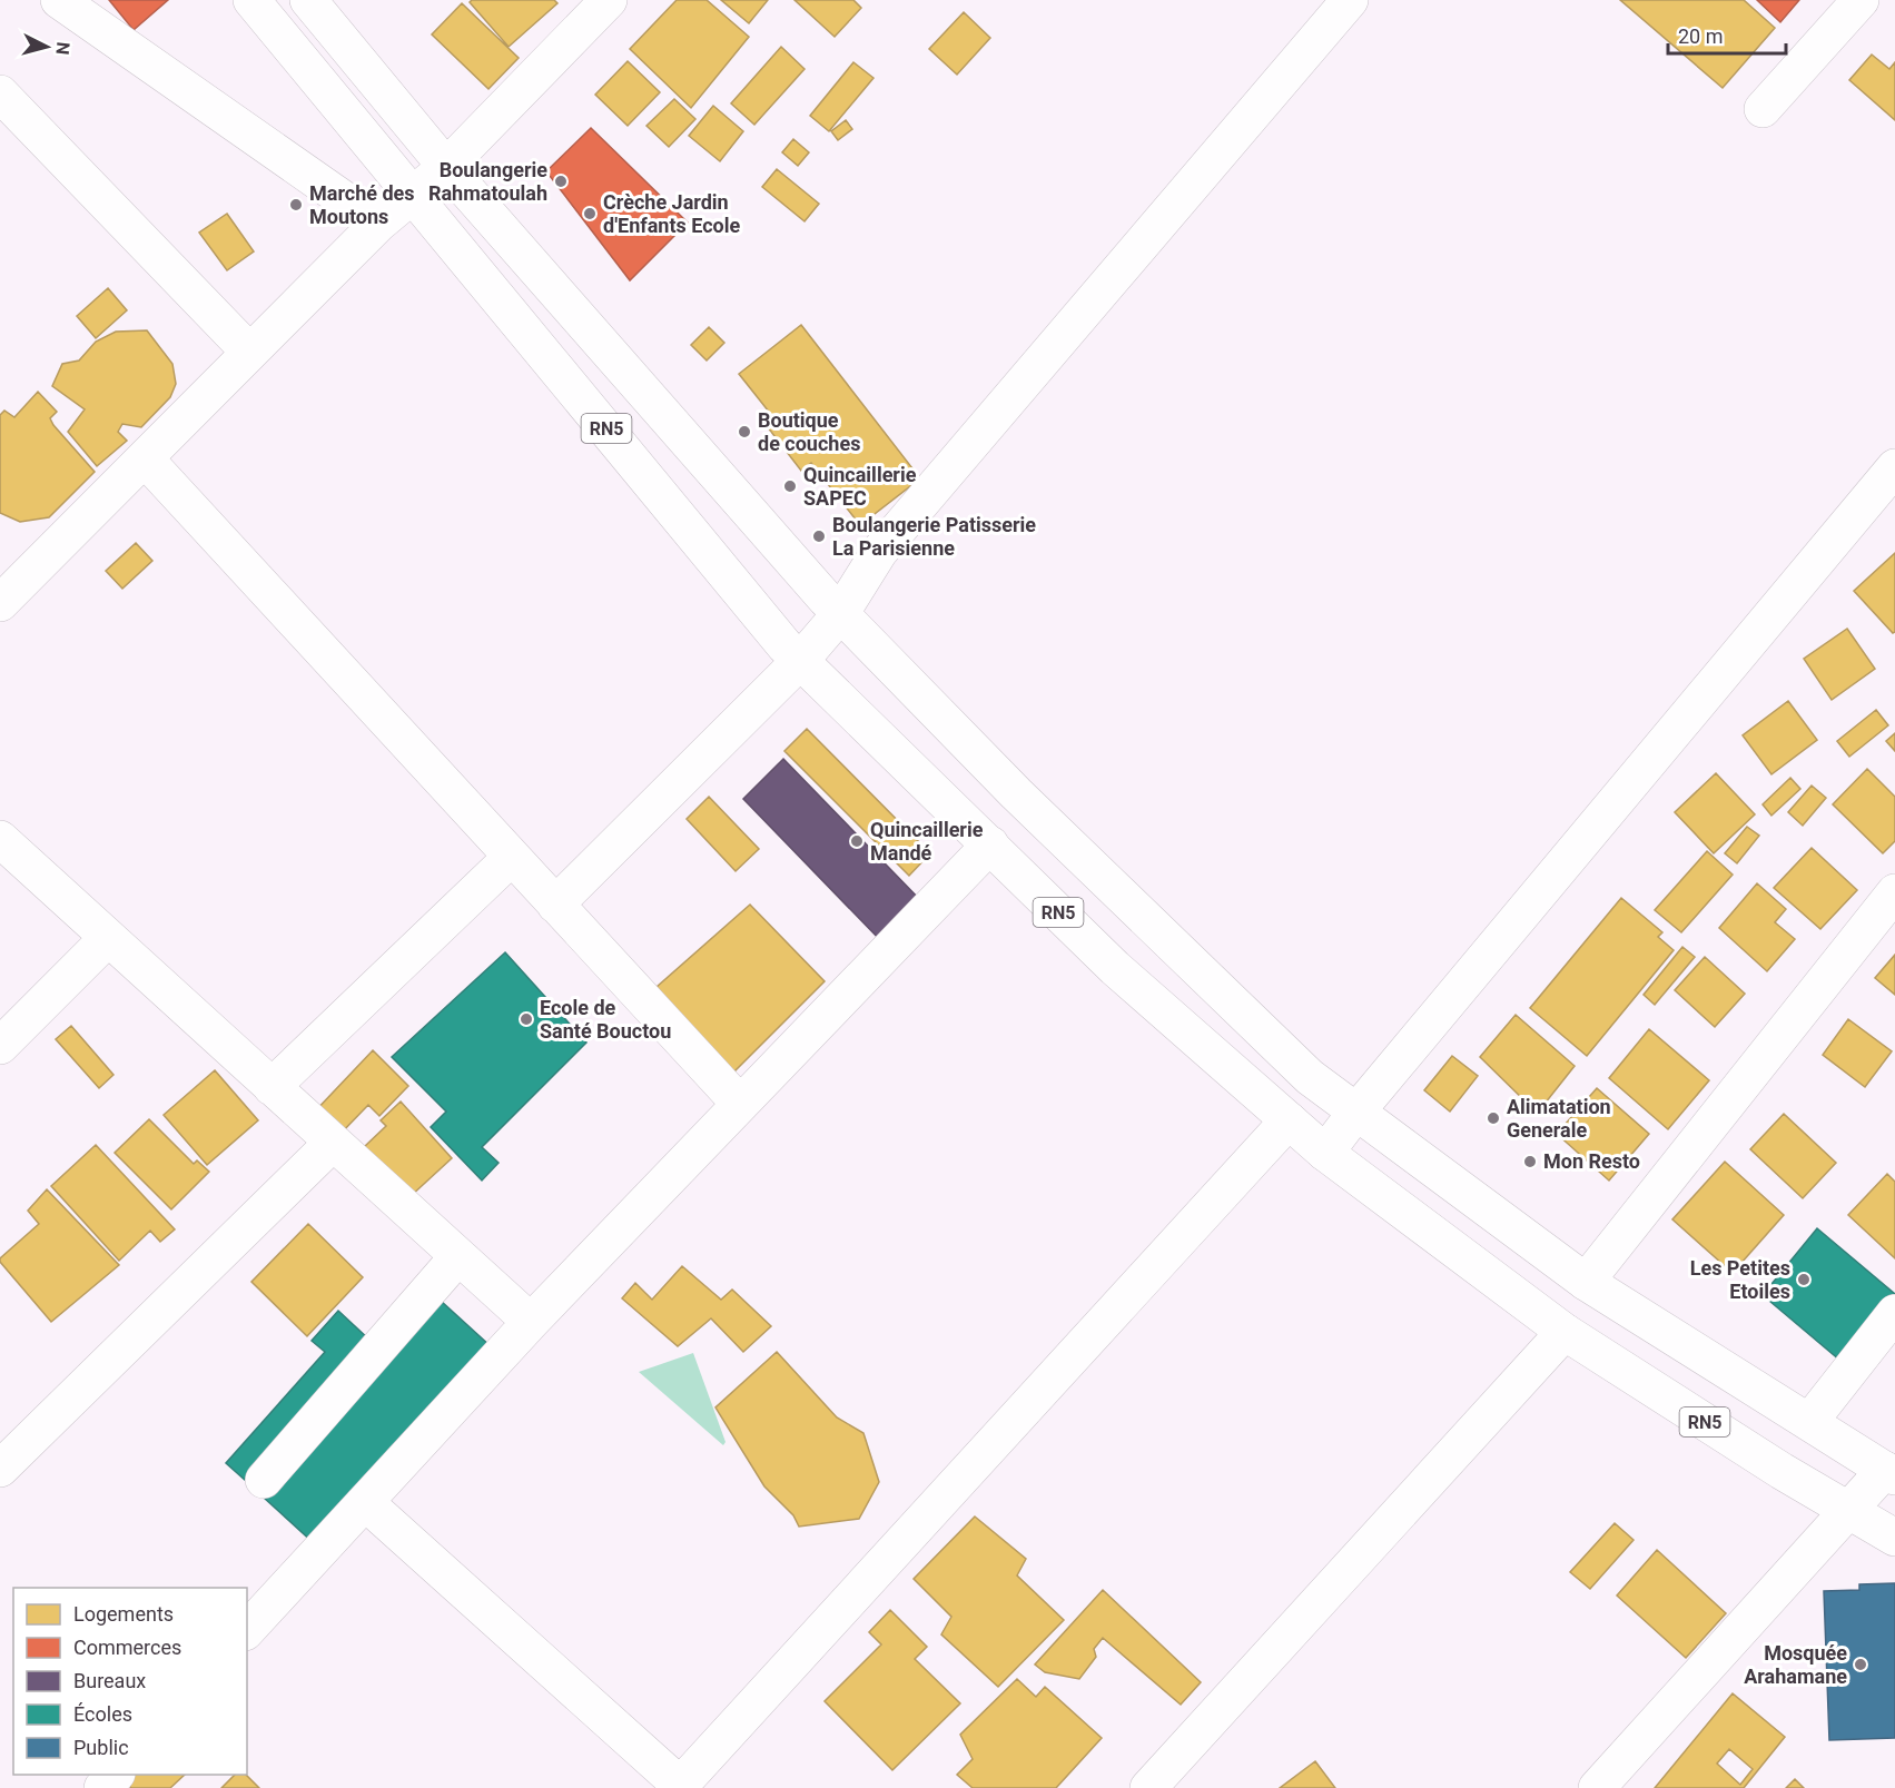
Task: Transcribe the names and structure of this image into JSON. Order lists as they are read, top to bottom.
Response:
{
  "streets": {
    "main road": ["RN5"]
  },
  "places": [
    "Boulangerie Rahmatoulah",
    "Marché des Moutons",
    "Crèche Jardin d'Enfants Ecole",
    "Boutique de couches",
    "Quincaillerie SAPEC",
    "Boulangerie Patisserie La Parisienne",
    "Quincaillerie Mandé",
    "Ecole de Santé Bouctou",
    "Alimatation Generale",
    "Mon Resto",
    "Les Petites Etoiles",
    "Mosquée Arahamane"
  ],
  "legend": [
    "Logements",
    "Commerces",
    "Bureaux",
    "Écoles",
    "Public"
  ],
  "scale_bar": "20 m",
  "north": "right"
}
